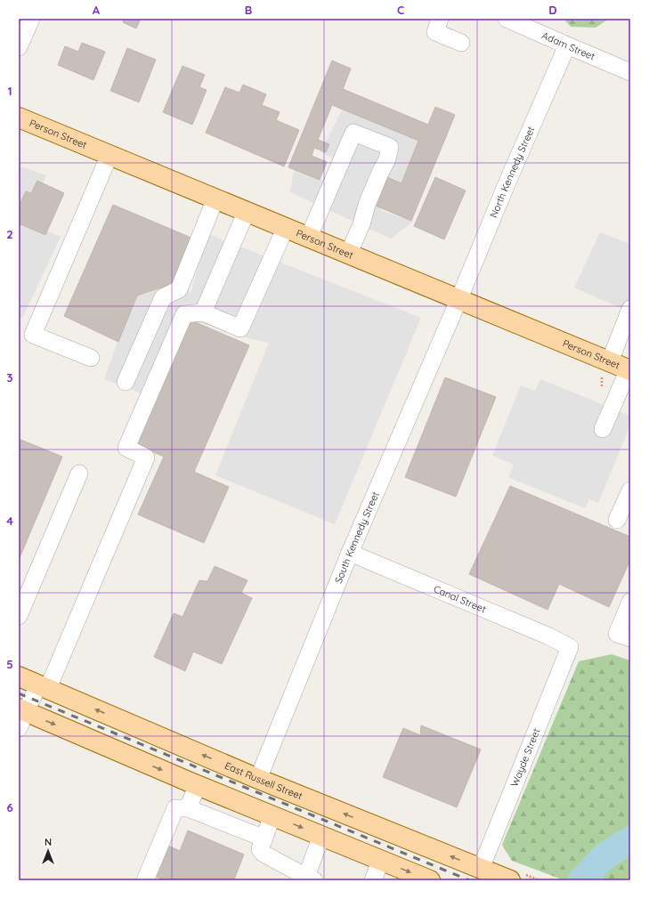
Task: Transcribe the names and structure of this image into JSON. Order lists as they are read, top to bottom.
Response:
{
  "streets": {
    "main road": ["Person Street", "East Russell Street"],
    "street": [
      "Adam Street",
      "North Kennedy Street",
      "South Kennedy Street",
      "Canal Street",
      "Wayde Street"
    ]
  },
  "crossings": [
    ["Adam Street", "North Kennedy Street"],
    ["Person Street", "North Kennedy Street"],
    ["Person Street", "South Kennedy Street"],
    ["North Kennedy Street", "South Kennedy Street"],
    ["South Kennedy Street", "Canal Street"],
    ["South Kennedy Street", "East Russell Street"],
    ["Canal Street", "Wayde Street"],
    ["Wayde Street", "East Russell Street"]
  ],
  "north": "top",
  "grid": {
    "columns": [
      "A",
      "B",
      "C",
      "D"
    ],
    "rows": [
      "1",
      "2",
      "3",
      "4",
      "5",
      "6"
    ]
  }
}
